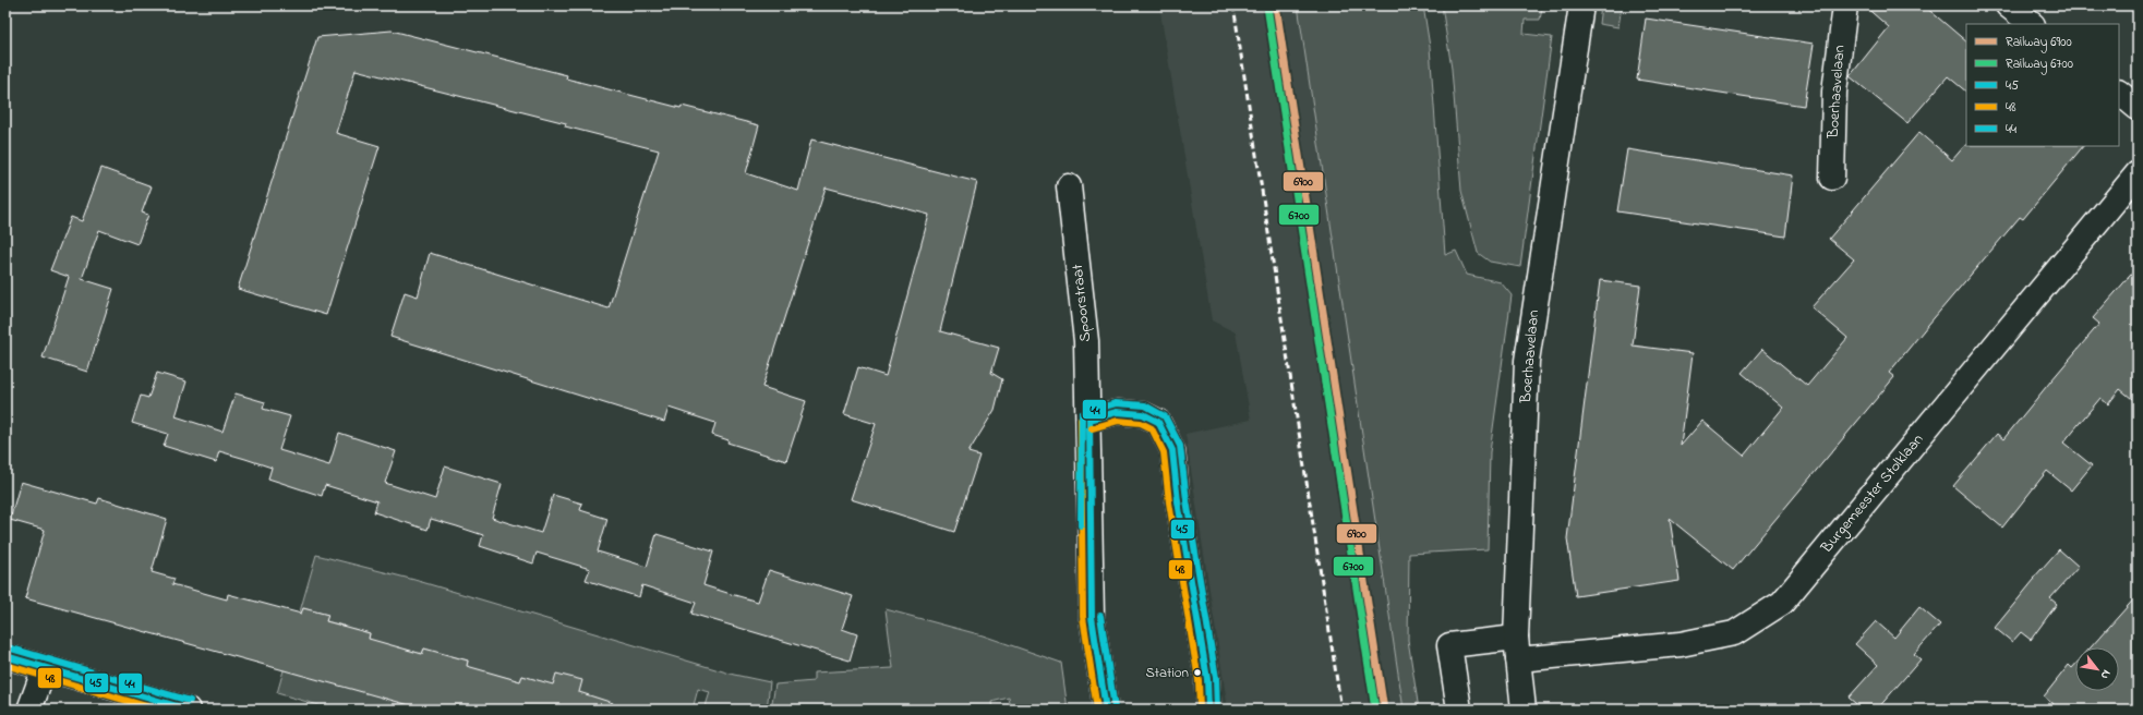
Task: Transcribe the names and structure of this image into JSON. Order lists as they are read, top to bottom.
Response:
{
  "streets": {
    "street": ["Boerhaavelaan", "Spoorstraat", "Burgemeester Stolklaan"]
  },
  "crossings": [
    ["Boerhaavelaan", "Burgemeester Stolklaan"]
  ],
  "places": ["Station"],
  "lines": [
    "rail line 6900",
    "rail line 6700",
    "transit line 44",
    "transit line 45",
    "transit line 48"
  ],
  "legend": [
    "Railway 6900",
    "Railway 6700",
    "45",
    "48",
    "44"
  ],
  "north": "bottom right"
}
